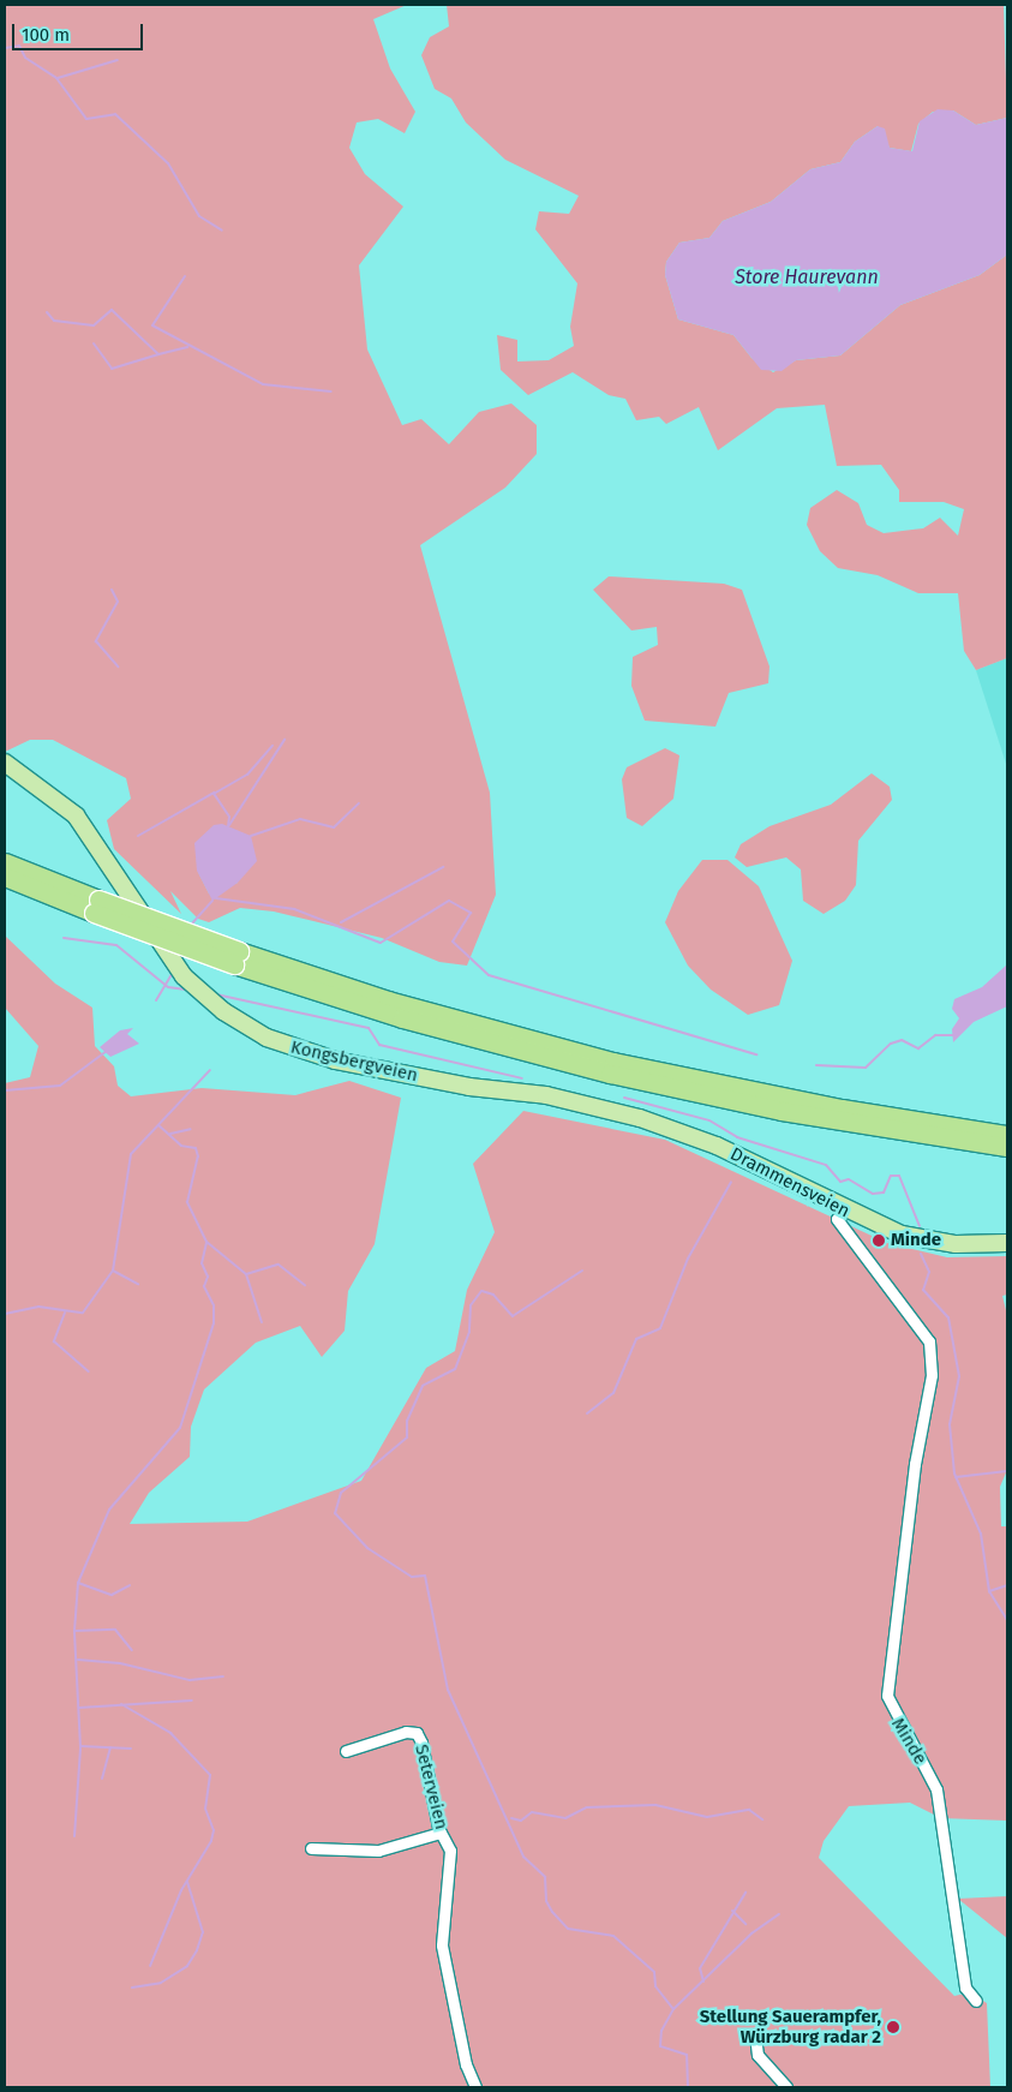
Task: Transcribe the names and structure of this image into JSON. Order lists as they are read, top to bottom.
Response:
{
  "streets": {
    "main road": ["Kongsbergveien", "Drammensveien"],
    "street": ["Minde", "Seterveien"]
  },
  "crossings": [
    ["Kongsbergveien", "Drammensveien"],
    ["Drammensveien", "Minde"]
  ],
  "water": ["Store Haurevann"],
  "places": ["Minde", "Stellung Sauerampfer, Würzburg radar 2"],
  "scale_bar": "100 m"
}
